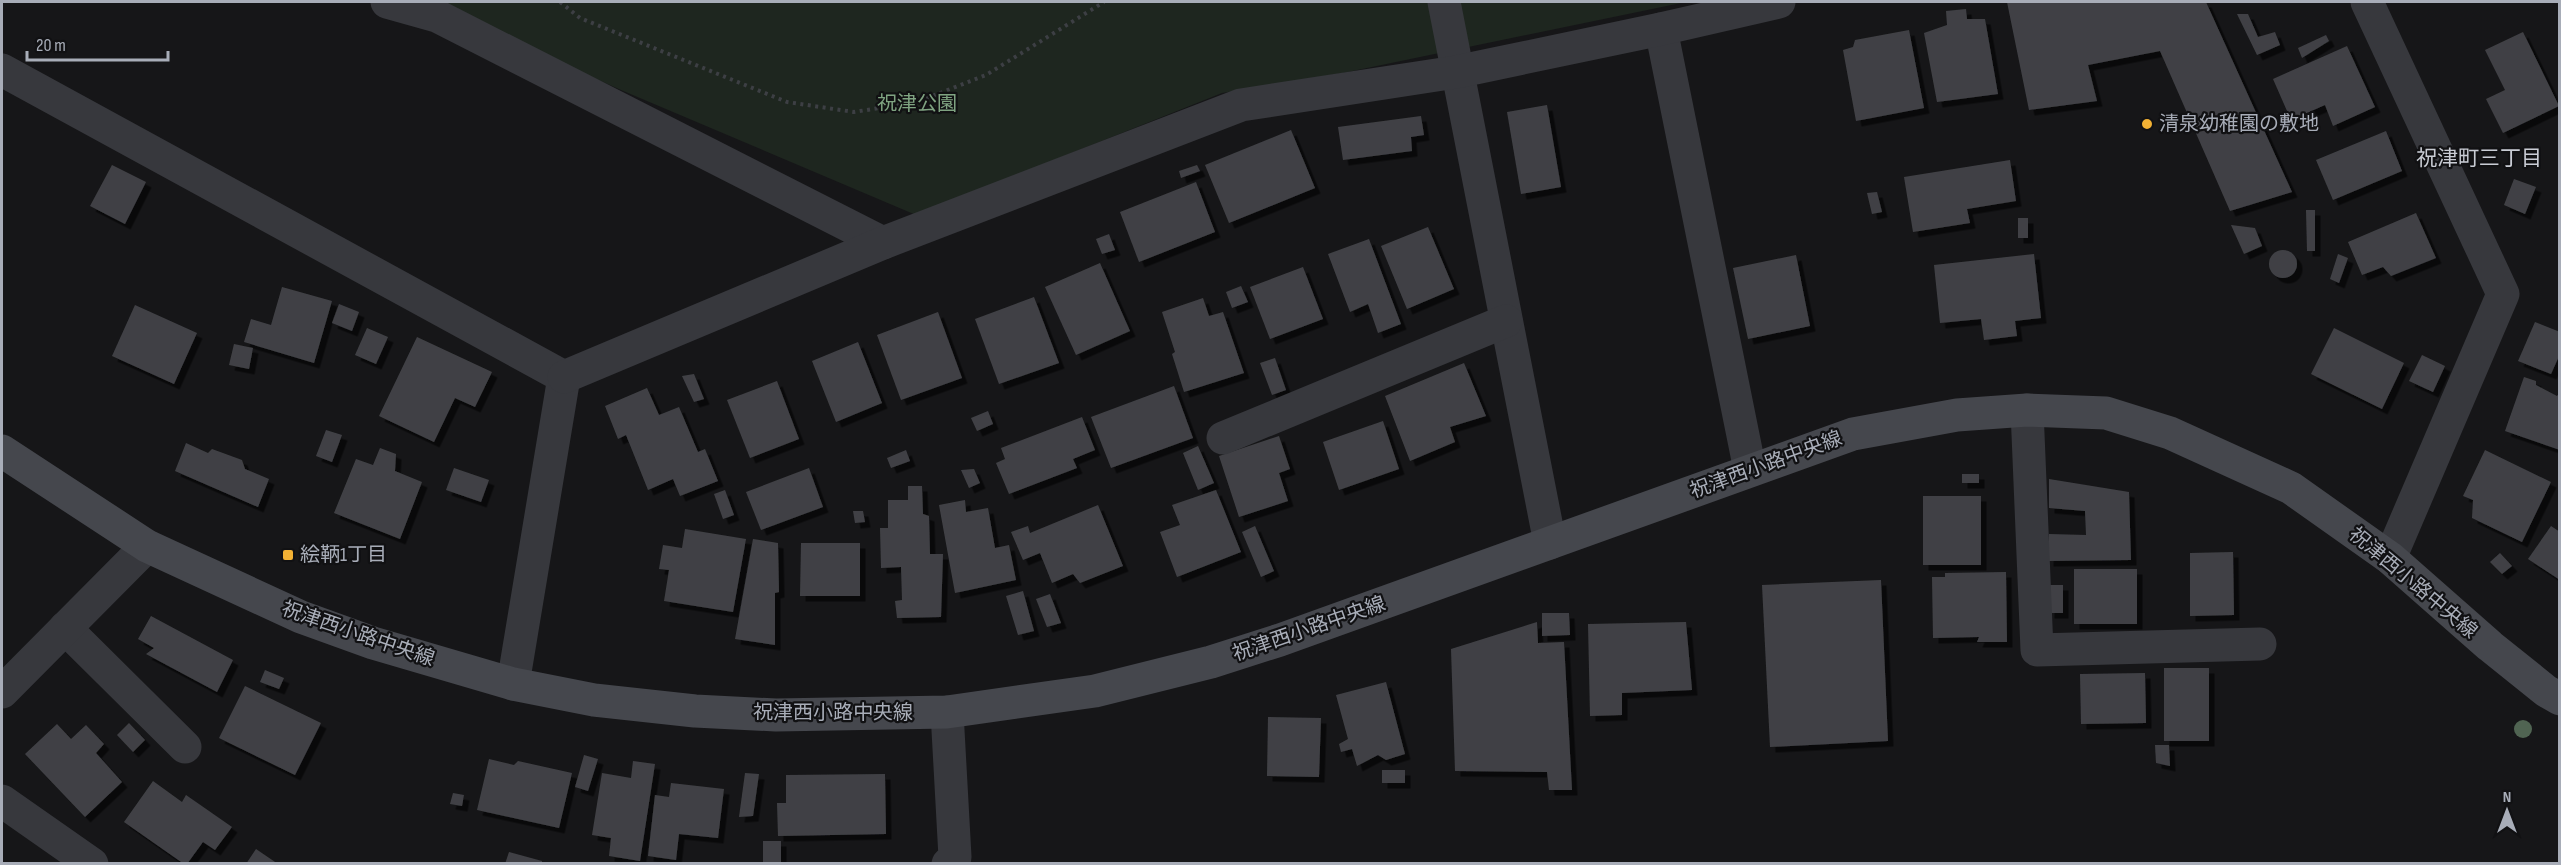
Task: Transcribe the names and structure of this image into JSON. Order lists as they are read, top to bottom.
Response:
{
  "streets": {
    "main road": ["祝津西小路中央線"]
  },
  "districts": ["祝津町三丁目"],
  "parks": ["祝津公園"],
  "places": {
    "other": ["清泉幼稚園の敷地"],
    "transit": ["絵鞆1丁目"]
  },
  "scale_bar": "20 m",
  "north": "top"
}
